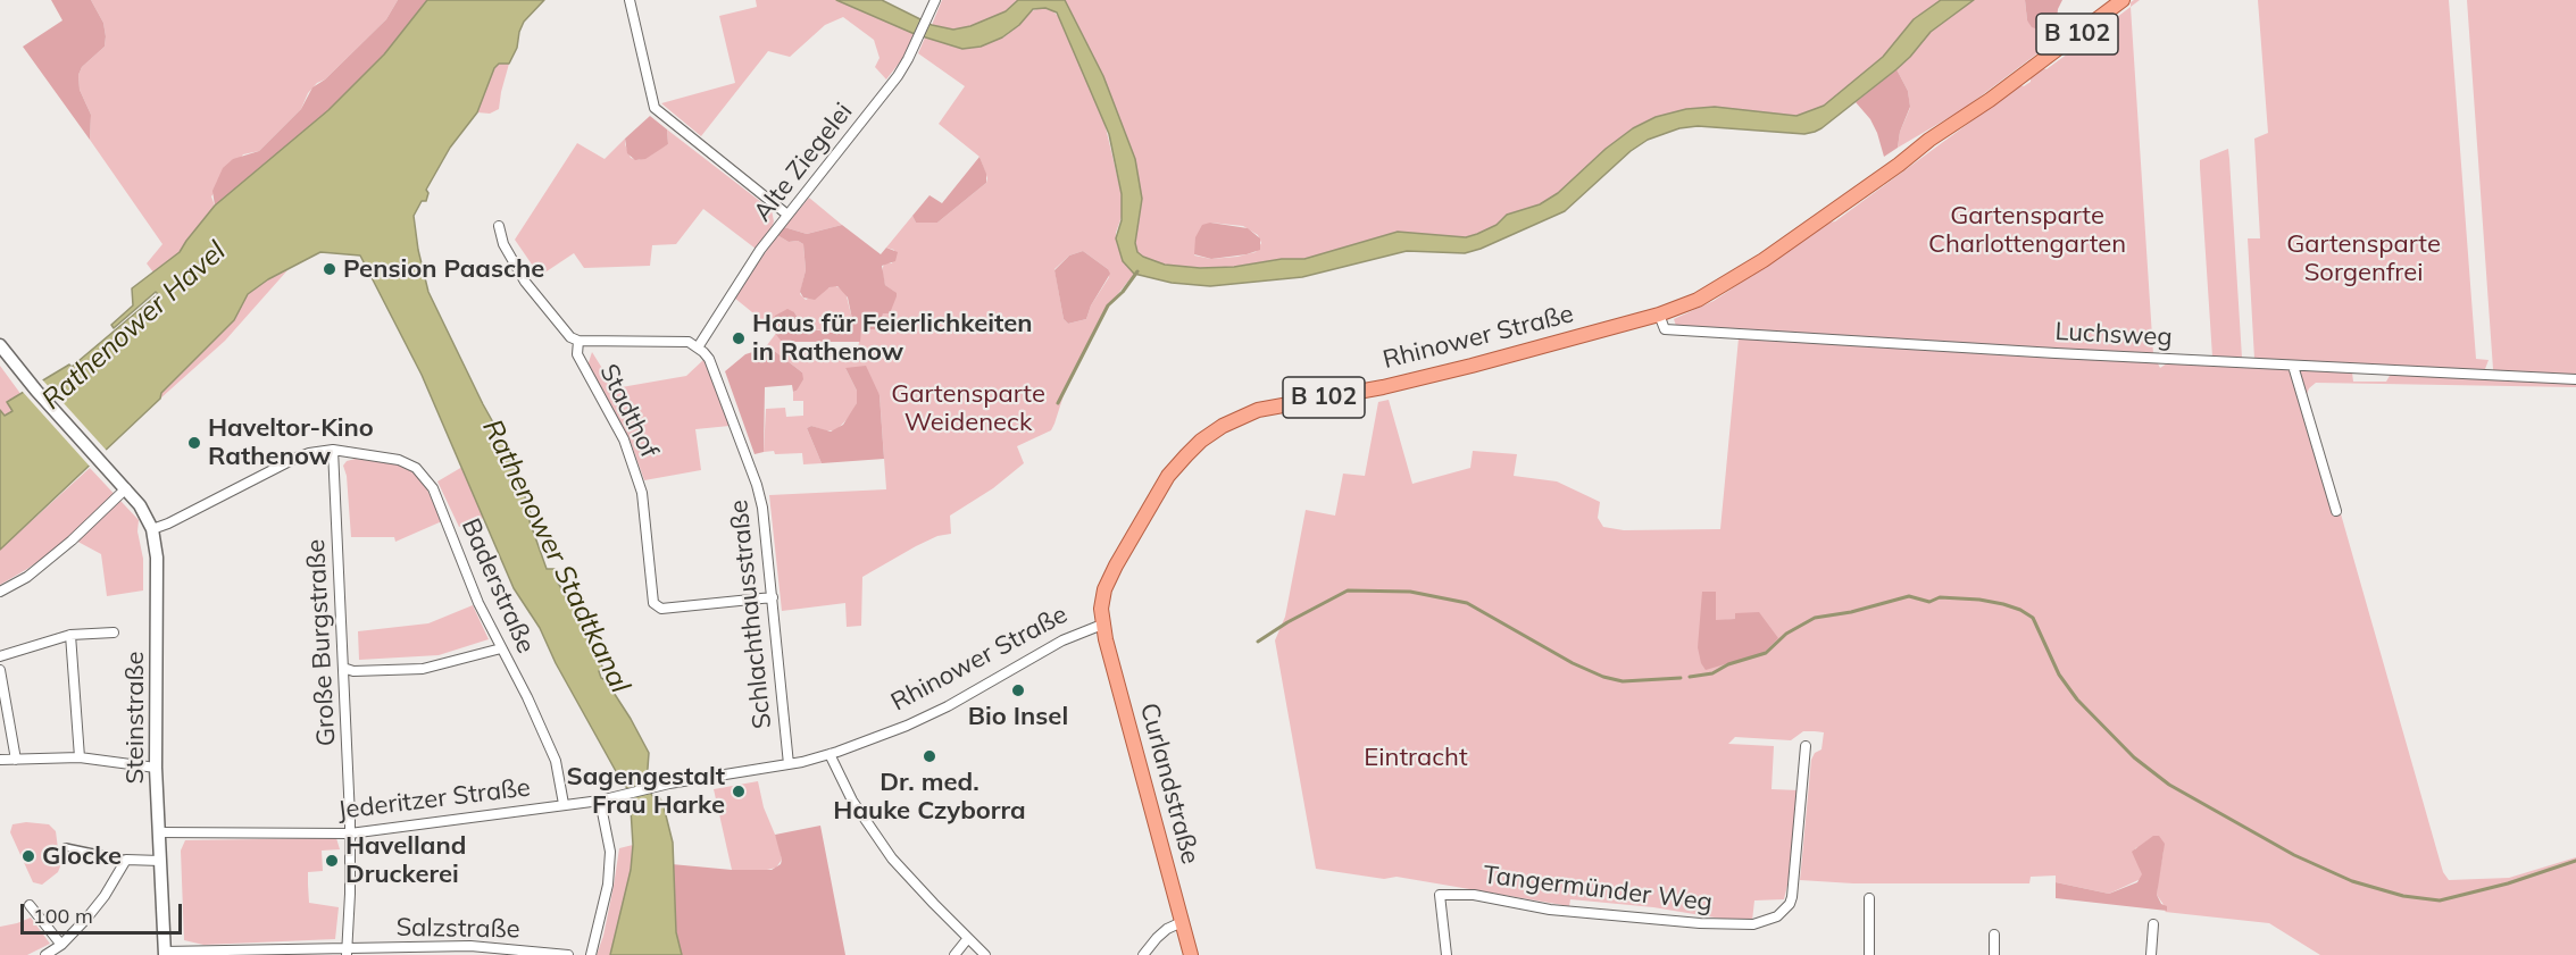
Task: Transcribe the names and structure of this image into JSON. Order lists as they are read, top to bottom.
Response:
{
  "streets": {
    "main road": [
      "B 102",
      "Rhinower Straße",
      "Steinstraße",
      "Curlandstraße"
    ],
    "street": [
      "Alte Ziegelei",
      "Luchsweg",
      "Stadthof",
      "Baderstraße",
      "Schlachthausstraße",
      "Große Burgstraße",
      "Jederitzer Straße",
      "Tangermünder Weg",
      "Salzstraße"
    ]
  },
  "crossings": [
    ["Alte Ziegelei", "Schlachthausstraße"],
    ["Luchsweg", "Rhinower Straße"],
    ["Rhinower Straße", "Schlachthausstraße"],
    ["Rhinower Straße", "Curlandstraße"],
    ["Rhinower Straße", "Jederitzer Straße"],
    ["Stadthof", "Schlachthausstraße"],
    ["Baderstraße", "Große Burgstraße"],
    ["Baderstraße", "Jederitzer Straße"],
    ["Große Burgstraße", "Jederitzer Straße"],
    ["Große Burgstraße", "Salzstraße"],
    ["Steinstraße", "Jederitzer Straße"],
    ["Steinstraße", "Salzstraße"]
  ],
  "water": ["Rathenower Havel", "Rathenower Stadtkanal"],
  "parks": [
    "Gartensparte Charlottengarten",
    "Gartensparte Sorgenfrei",
    "Gartensparte Weideneck",
    "Eintracht"
  ],
  "places": [
    "Pension Paasche",
    "Haus für Feierlichkeiten in Rathenow",
    "Haveltor-Kino Rathenow",
    "Bio Insel",
    "Dr. med. Hauke Czyborra",
    "Sagengestalt Frau Harke",
    "Glocke",
    "Havelland Druckerei"
  ],
  "scale_bar": "100 m"
}
